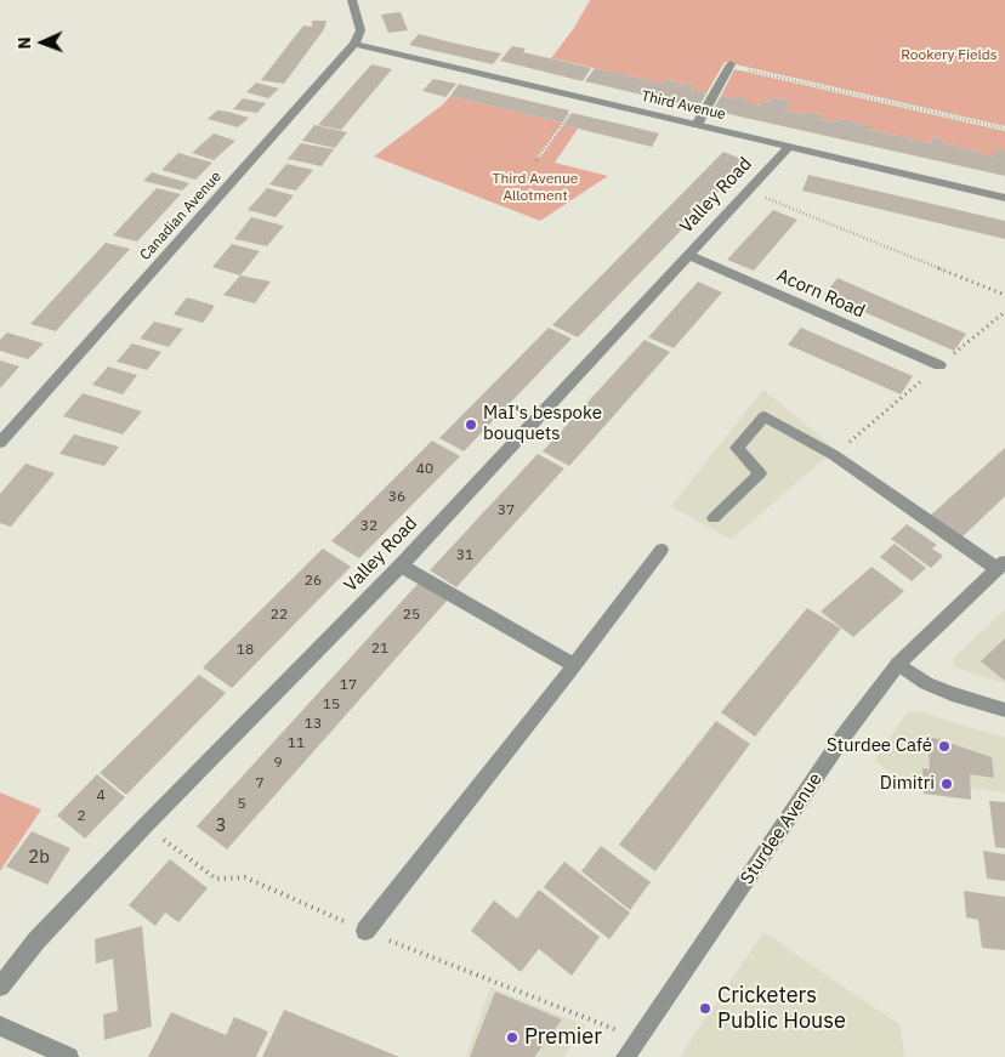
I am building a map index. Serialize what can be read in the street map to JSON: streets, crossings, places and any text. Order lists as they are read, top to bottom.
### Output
{
  "streets": {
    "street": [
      "Third Avenue",
      "Valley Road",
      "Canadian Avenue",
      "Acorn Road",
      "Sturdee Avenue"
    ]
  },
  "crossings": [
    ["Third Avenue", "Valley Road"],
    ["Third Avenue", "Canadian Avenue"],
    ["Valley Road", "Acorn Road"]
  ],
  "parks": ["Rookery Fields", "Third Avenue Allotment"],
  "places": [
    "MaI's bespoke bouquets",
    "Sturdee Café",
    "Dimitri",
    "Cricketers Public House",
    "Premier"
  ],
  "house_numbers": [
    "40",
    "36",
    "37",
    "32",
    "31",
    "26",
    "22",
    "25",
    "21",
    "18",
    "17",
    "15",
    "13",
    "11",
    "9",
    "7",
    "4",
    "5",
    "2",
    "3",
    "2b"
  ],
  "north": "left"
}
